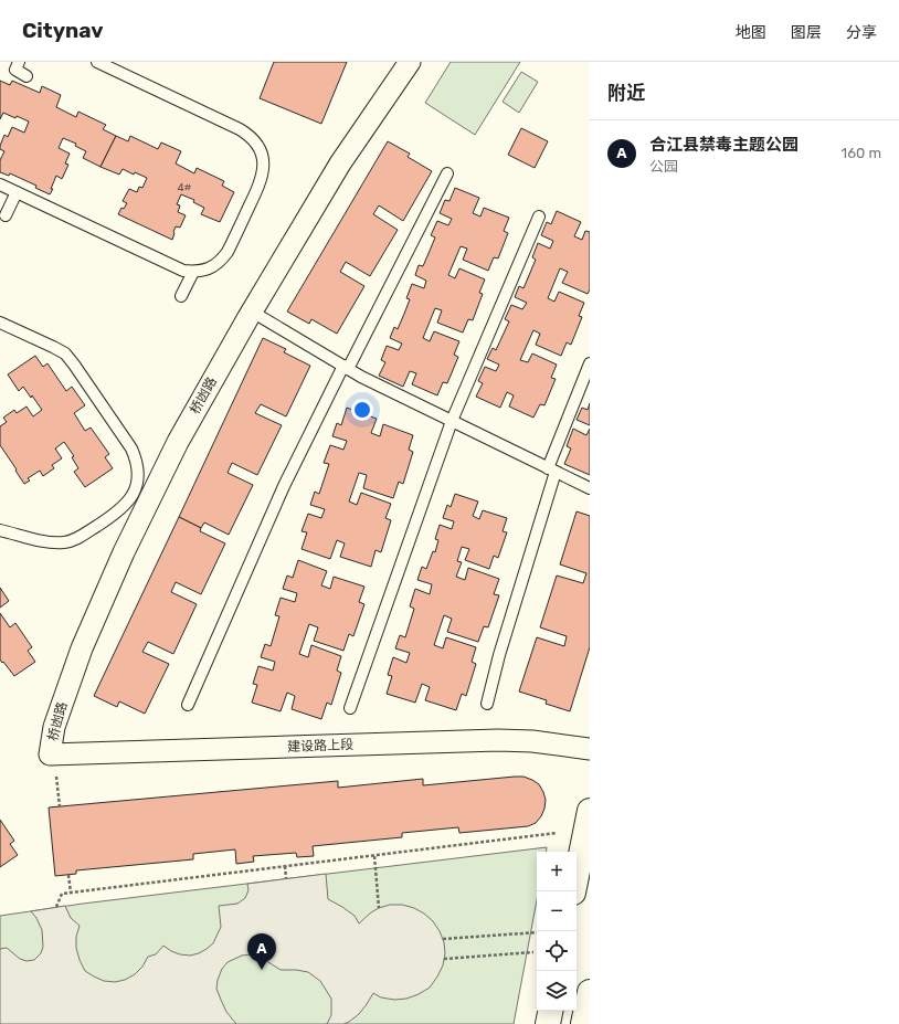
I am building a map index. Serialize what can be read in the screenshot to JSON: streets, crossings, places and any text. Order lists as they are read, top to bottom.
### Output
{
  "streets": {
    "street": ["桥凼路", "建设路上段"]
  },
  "crossings": [
    ["桥凼路", "建设路上段"]
  ],
  "house_numbers": ["4#"],
  "page": {
    "header": "Citynav",
    "nav": ["地图", "图层", "分享"],
    "heading": "附近",
    "list": [
      {
        "mark": "A",
        "name": "合江县禁毒主题公园",
        "note": "公园",
        "value": "160 m"
      }
    ],
    "map_buttons": ["+", "−"],
    "pins": "A"
  }
}
